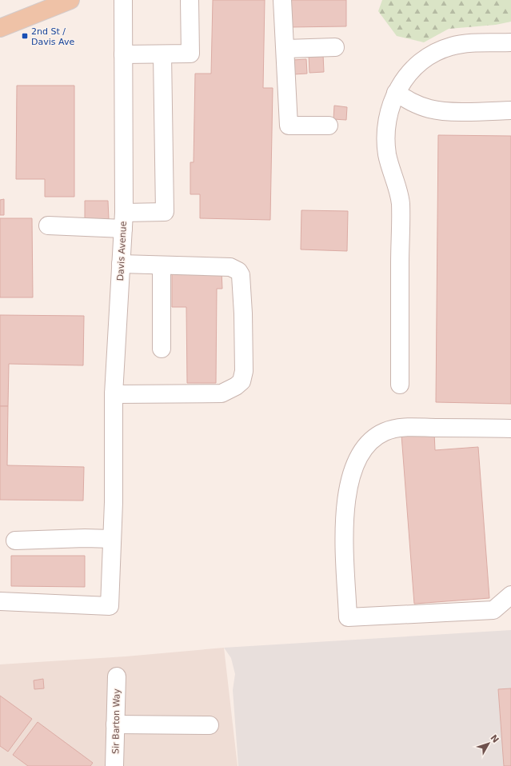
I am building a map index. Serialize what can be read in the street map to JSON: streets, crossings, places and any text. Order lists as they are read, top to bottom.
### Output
{
  "streets": {
    "street": ["Davis Avenue", "Sir Barton Way"]
  },
  "places": {
    "transit": ["2nd St / Davis Ave"]
  },
  "north": "top right"
}
